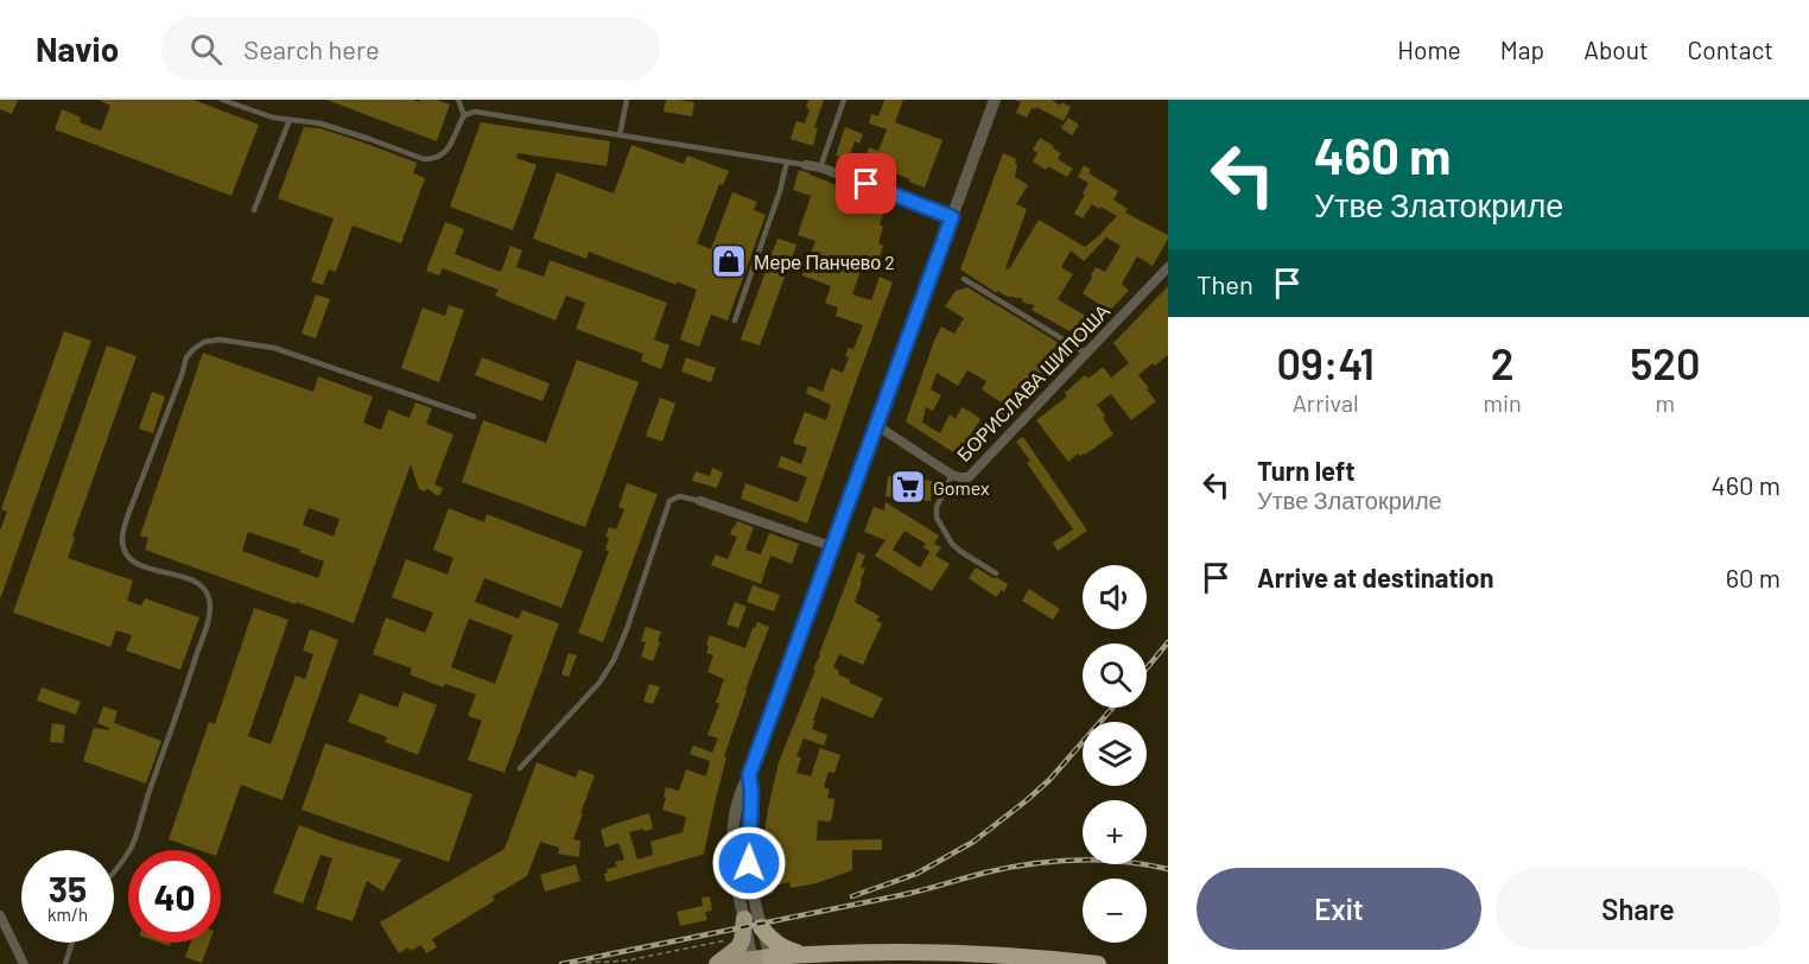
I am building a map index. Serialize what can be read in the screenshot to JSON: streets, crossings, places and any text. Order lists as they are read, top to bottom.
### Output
{
  "streets": {
    "street": ["БОРИСЛАВА ШИПОША"]
  },
  "places": {
    "shop": ["Мере Панчево 2"],
    "supermarket": ["Gomex"]
  },
  "page": {
    "header": "Navio",
    "search": "Search here",
    "nav": [
      "Home",
      "Map",
      "About",
      "Contact"
    ],
    "turn": ["460 m", "Утве Златокриле"],
    "then": "Then",
    "eta": [
      "09:41",
      "Arrival",
      "2",
      "min",
      "520",
      "m"
    ],
    "list": [
      {
        "name": "Turn left",
        "note": "Утве Златокриле",
        "value": "460 m"
      },
      {
        "name": "Arrive at destination",
        "value": "60 m"
      }
    ],
    "map_buttons": ["+", "−"],
    "speed": "35 km/h",
    "limit": "40",
    "buttons": ["Exit", "Share"]
  }
}
